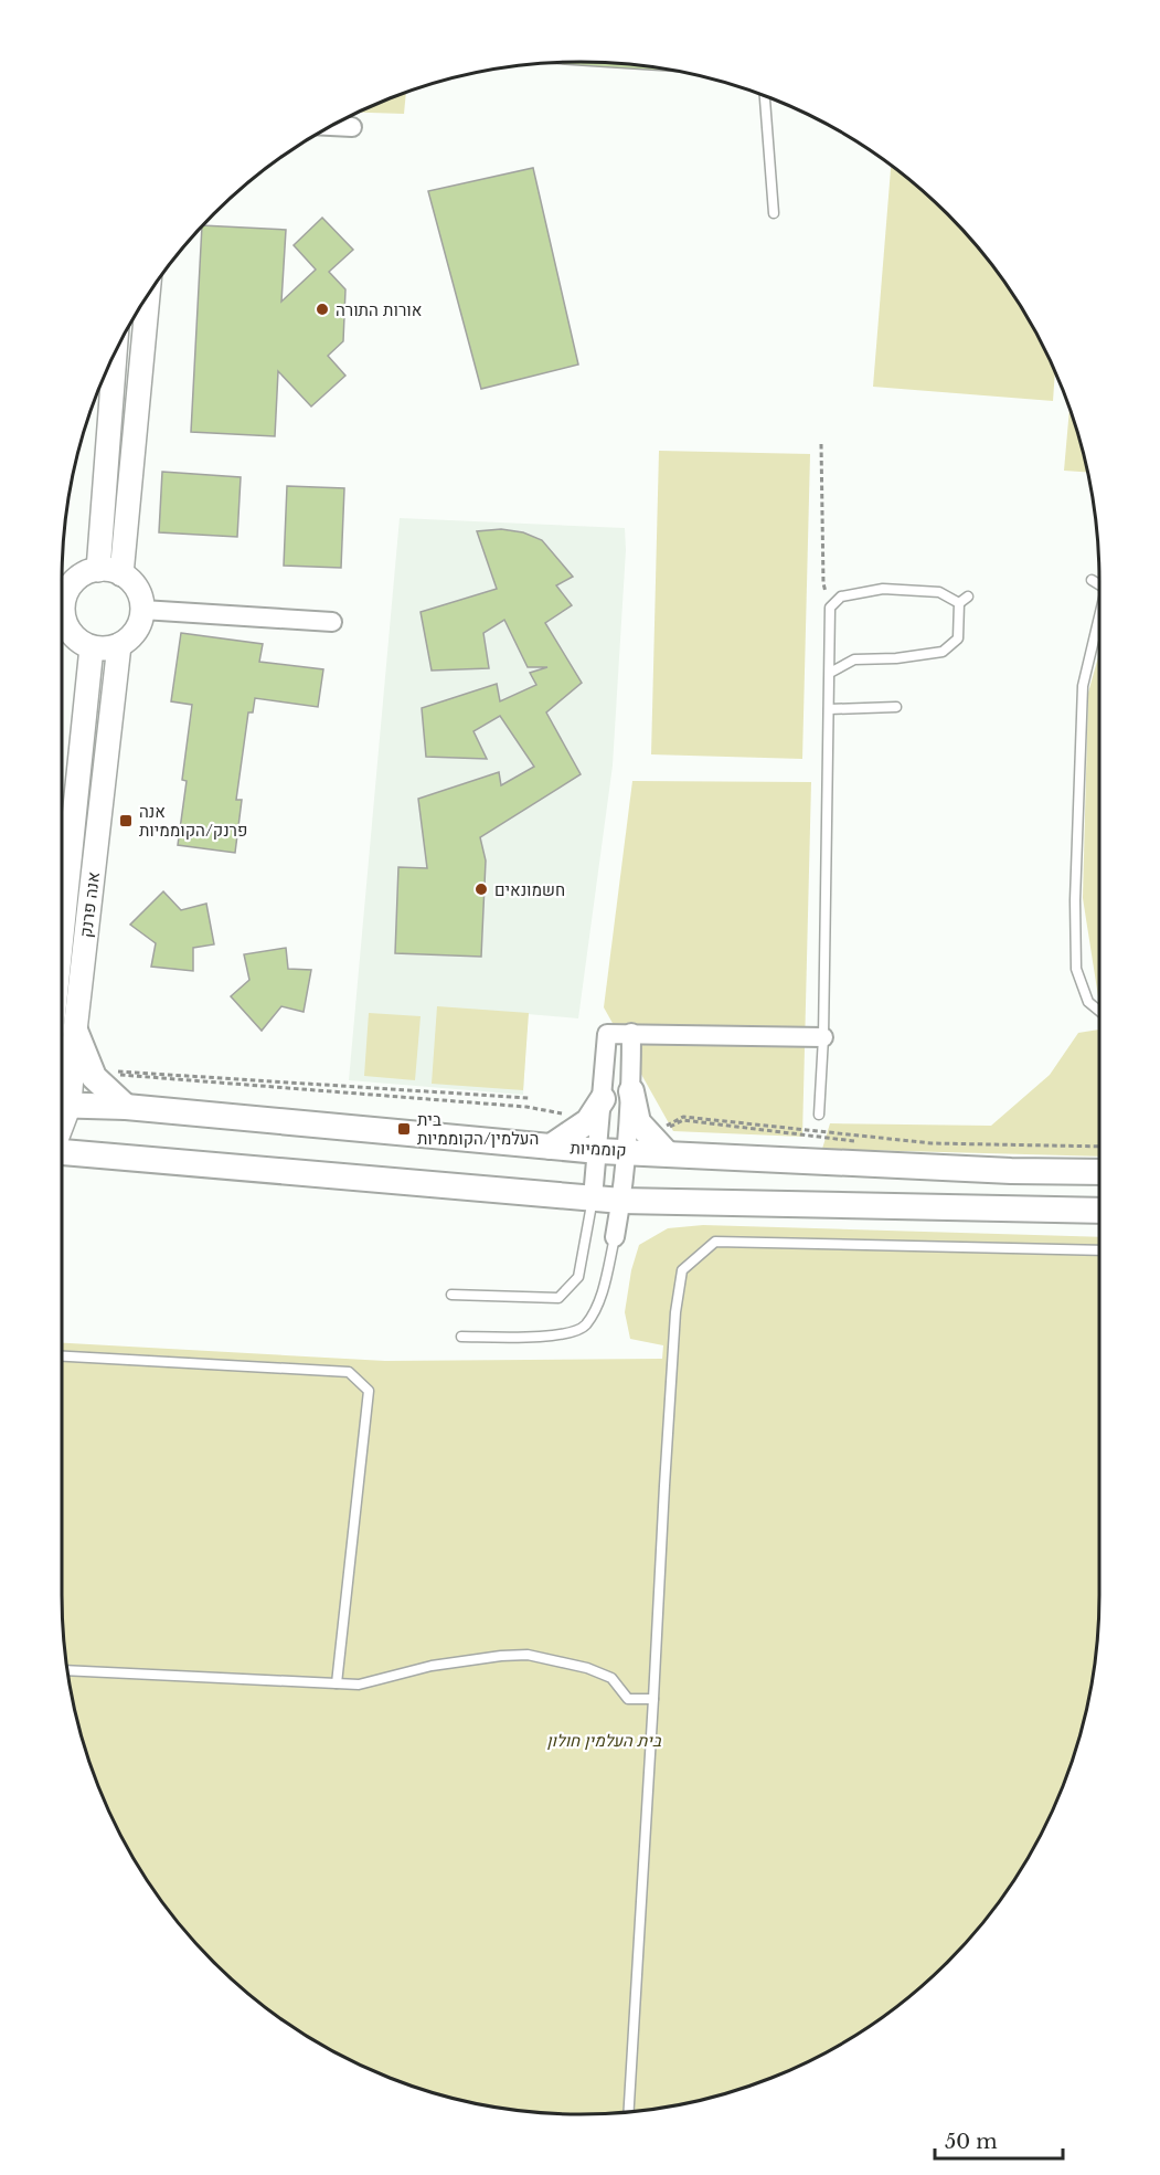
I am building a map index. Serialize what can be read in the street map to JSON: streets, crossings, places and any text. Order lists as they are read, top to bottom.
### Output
{
  "streets": {
    "main road": ["קוממיות"],
    "street": ["אנה פרנק"]
  },
  "parks": ["בית העלמין חולון"],
  "places": {
    "other": ["אורות התורה", "חשמונאים"],
    "transit": ["אנה פרנק/הקוממיות", "בית העלמין/הקוממיות"]
  },
  "scale_bar": "50 m"
}
